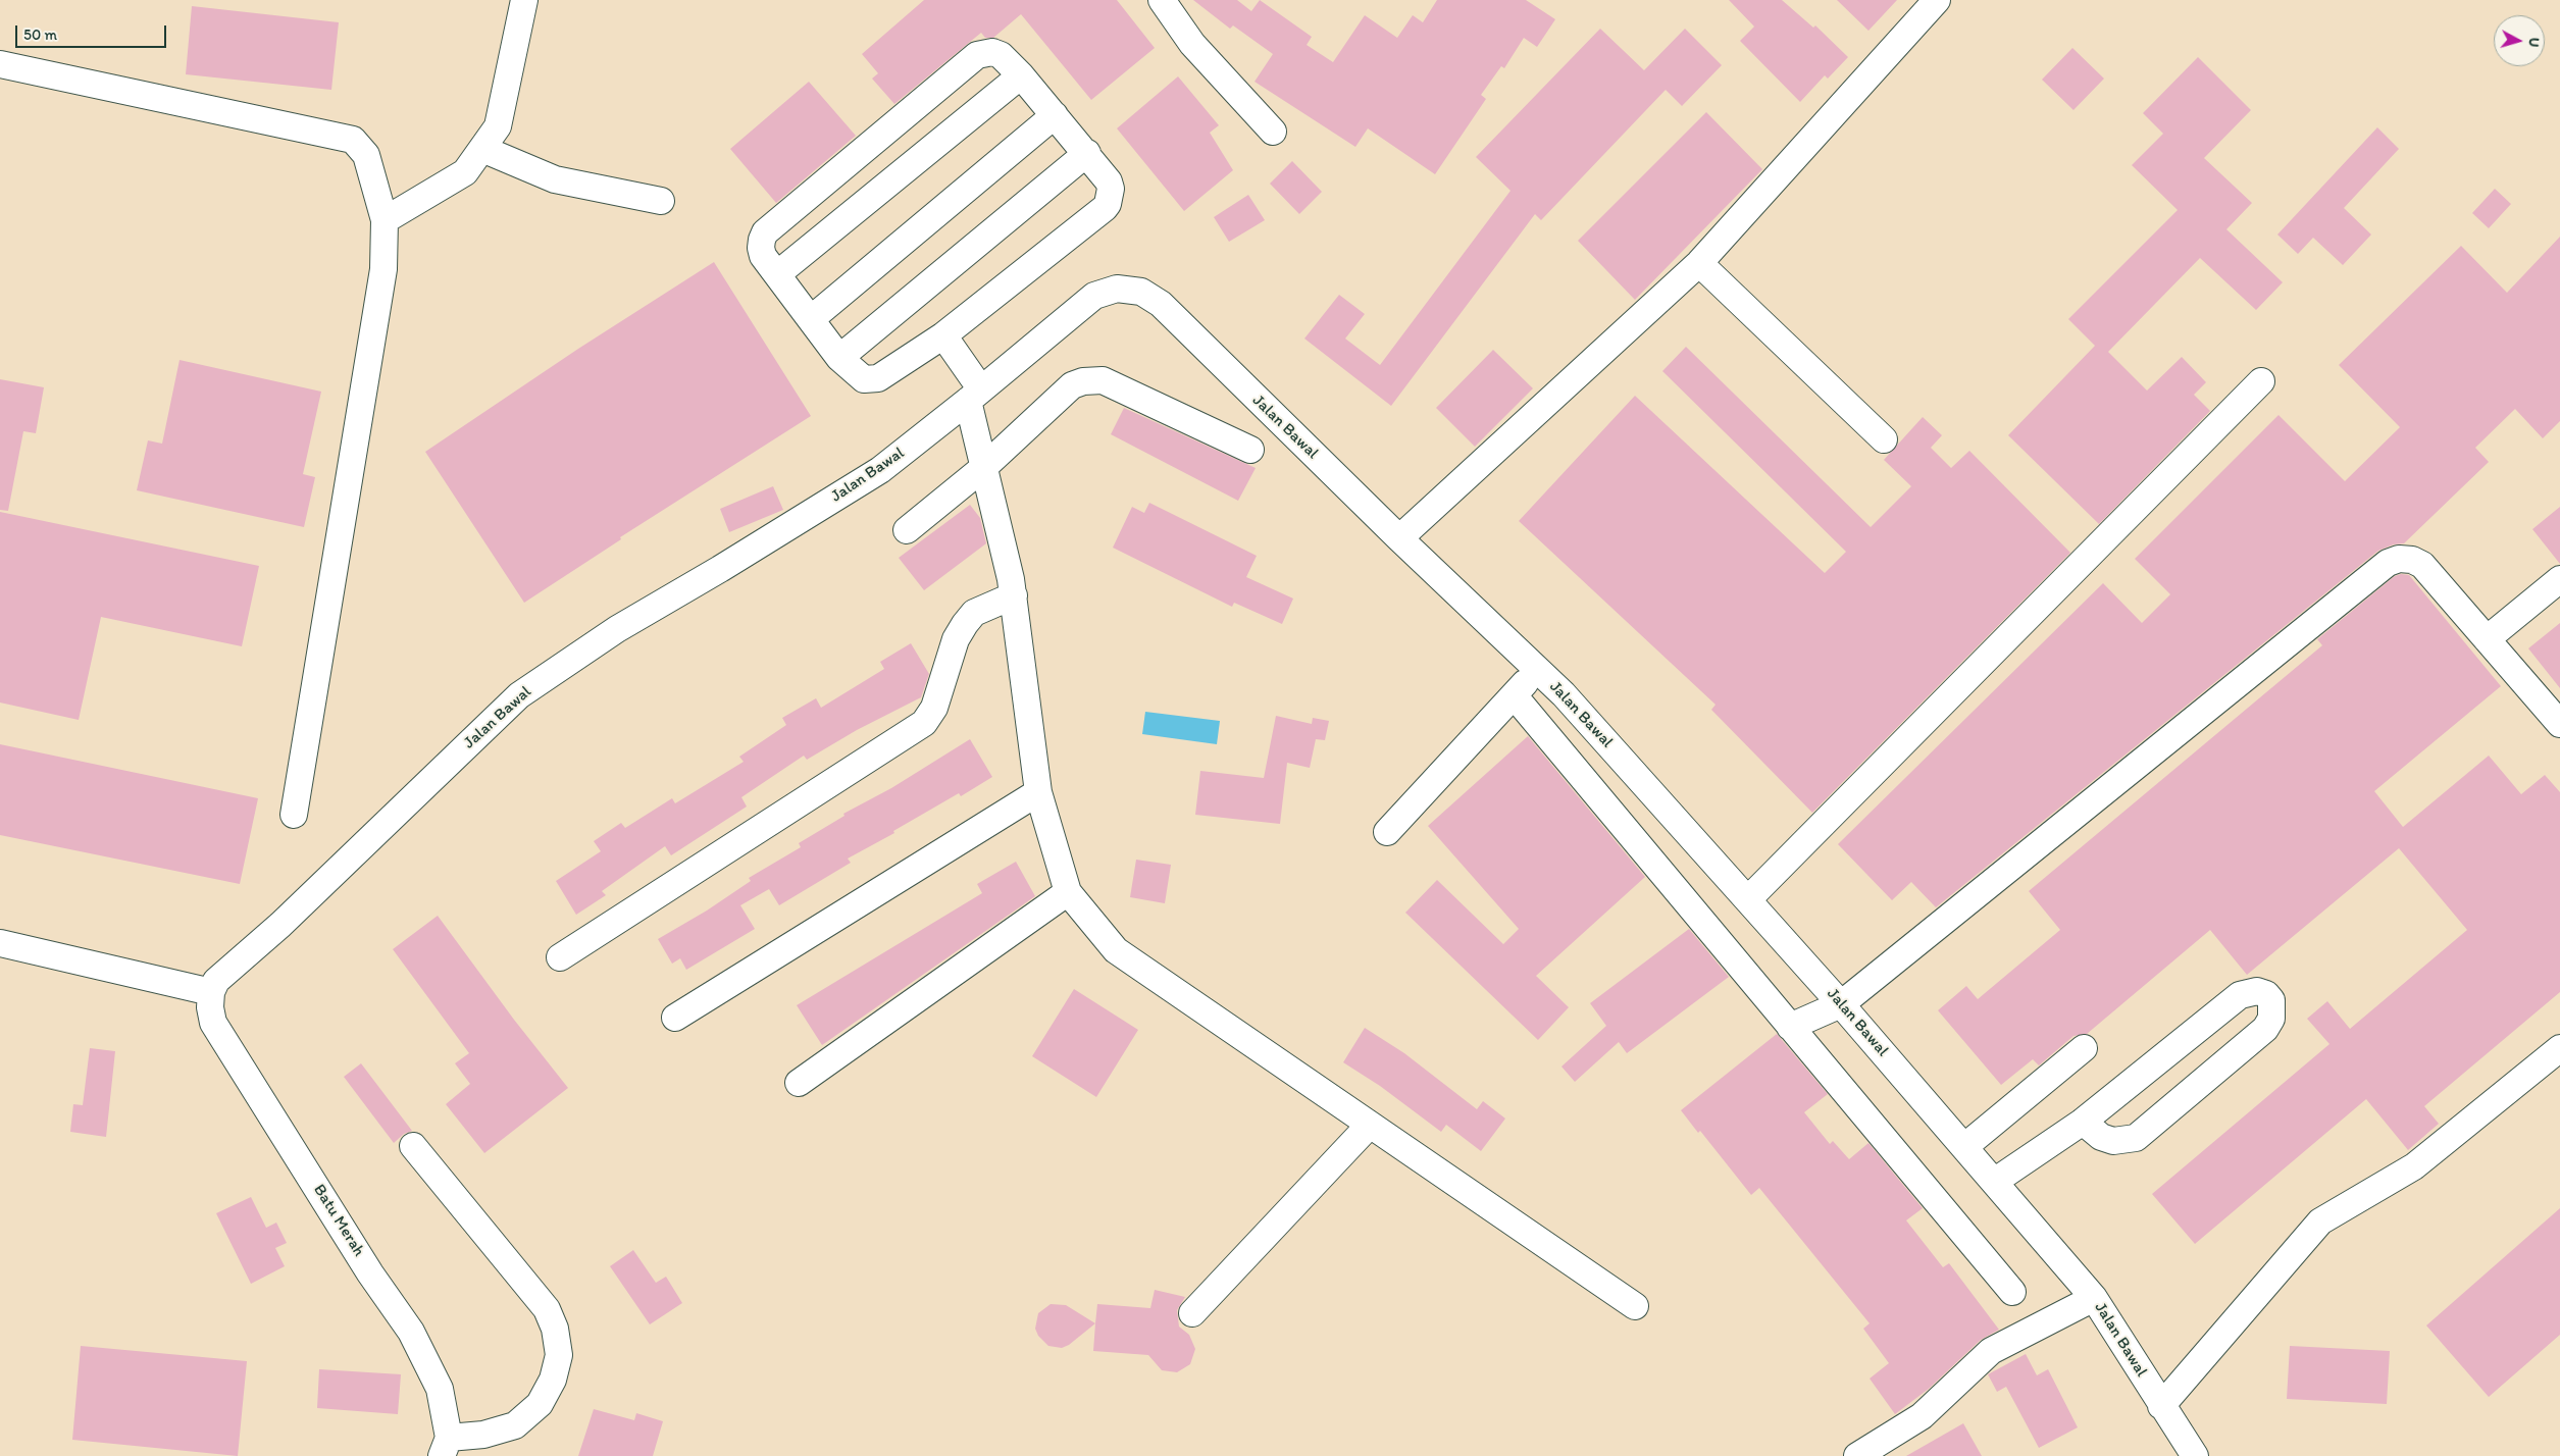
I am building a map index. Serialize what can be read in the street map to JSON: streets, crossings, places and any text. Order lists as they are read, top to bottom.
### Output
{
  "streets": {
    "street": ["Jalan Bawal", "Batu Merah"]
  },
  "crossings": [
    ["Jalan Bawal", "Batu Merah"]
  ],
  "scale_bar": "50 m",
  "north": "right"
}
